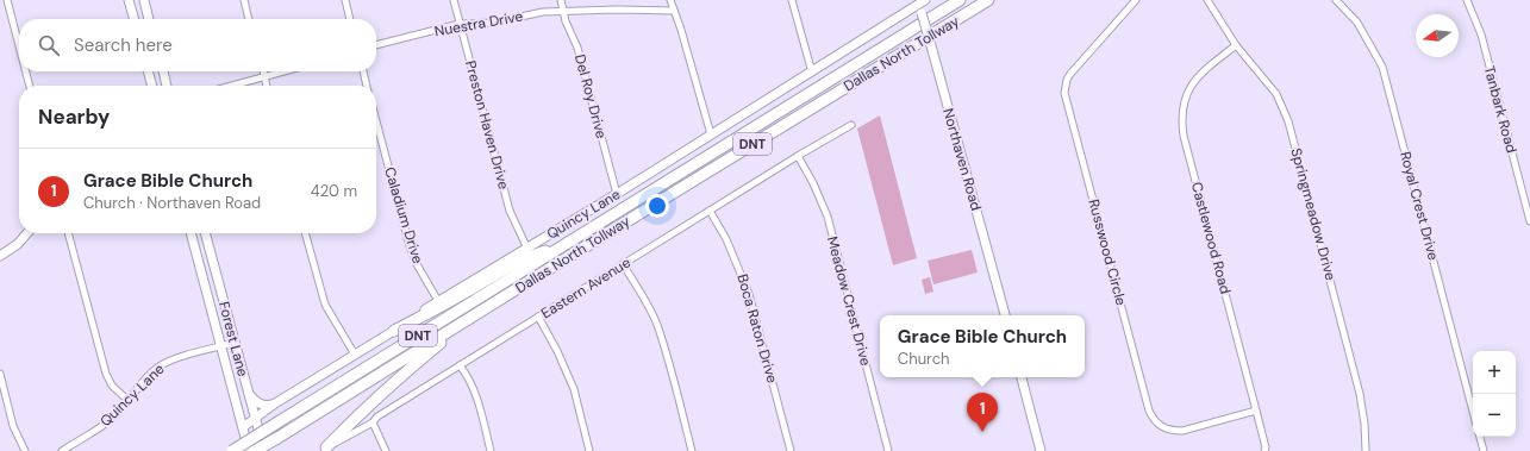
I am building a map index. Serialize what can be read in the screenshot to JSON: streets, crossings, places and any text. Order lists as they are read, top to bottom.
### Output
{
  "streets": {
    "highway": ["Dallas North Tollway", "DNT"],
    "street": [
      "Nuestra Drive",
      "Del Roy Drive",
      "Tanbark Road",
      "Preston Haven Drive",
      "Northaven Road",
      "Royal Crest Drive",
      "Quincy Lane",
      "Springmeadow Drive",
      "Caladium Drive",
      "Castlewood Road",
      "Russwood Circle",
      "Eastern Avenue",
      "Meadow Crest Drive",
      "Boca Raton Drive",
      "Forest Lane"
    ]
  },
  "crossings": [
    ["Nuestra Drive", "Del Roy Drive"],
    ["Nuestra Drive", "Preston Haven Drive"],
    ["Del Roy Drive", "Quincy Lane"],
    ["Preston Haven Drive", "Quincy Lane"],
    ["Northaven Road", "Quincy Lane"],
    ["Quincy Lane", "Caladium Drive"],
    ["Quincy Lane", "Forest Lane"],
    ["Springmeadow Drive", "Castlewood Road"],
    ["Castlewood Road", "Russwood Circle"],
    ["Eastern Avenue", "Meadow Crest Drive"],
    ["Eastern Avenue", "Boca Raton Drive"]
  ],
  "north": "left",
  "page": {
    "search": "Search here",
    "heading": "Nearby",
    "list": [
      {
        "mark": "1",
        "name": "Grace Bible Church",
        "note": "Church · Northaven Road",
        "value": "420 m"
      }
    ],
    "popup": ["Grace Bible Church", "Church"],
    "map_buttons": ["+", "−"],
    "pins": "1"
  }
}
